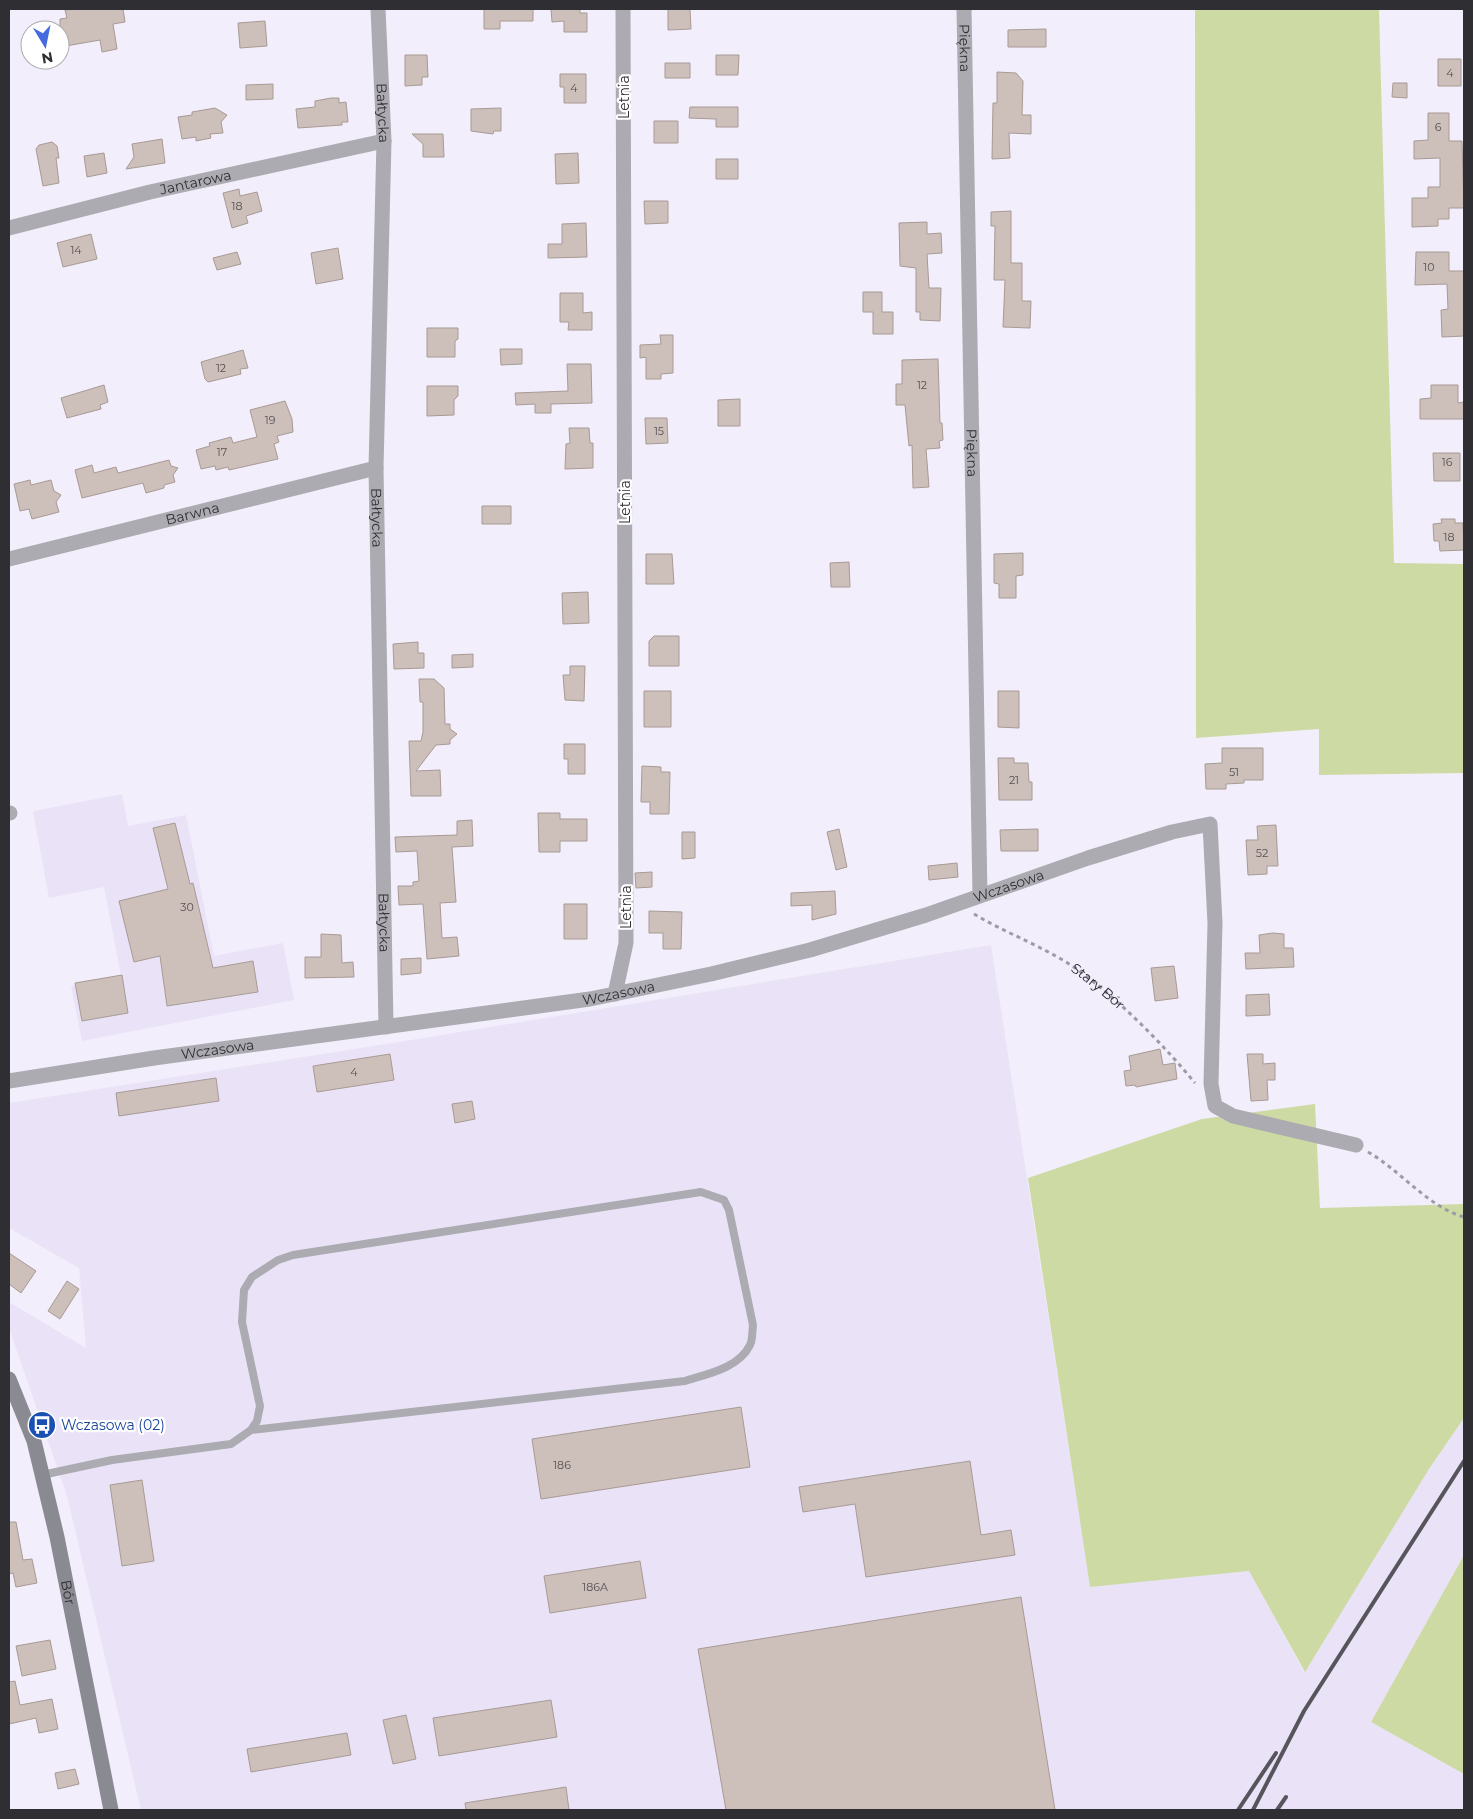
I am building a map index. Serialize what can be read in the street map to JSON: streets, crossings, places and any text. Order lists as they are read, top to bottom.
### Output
{
  "streets": {
    "street": [
      "Piękna",
      "Letnia",
      "Bałtycka",
      "Jantarowa",
      "Barwna",
      "Wczasowa",
      "Bór"
    ],
    "path": ["Stary Bór"]
  },
  "crossings": [
    ["Piękna", "Wczasowa"],
    ["Letnia", "Wczasowa"],
    ["Bałtycka", "Jantarowa"],
    ["Bałtycka", "Barwna"],
    ["Bałtycka", "Wczasowa"],
    ["Wczasowa", "Stary Bór"]
  ],
  "places": {
    "bus stop": ["Wczasowa (02)"]
  },
  "house_numbers": [
    "4",
    "4",
    "6",
    "18",
    "14",
    "10",
    "12",
    "12",
    "19",
    "15",
    "17",
    "16",
    "18",
    "51",
    "21",
    "52",
    "30",
    "4",
    "186",
    "186A"
  ],
  "north": "bottom"
}
